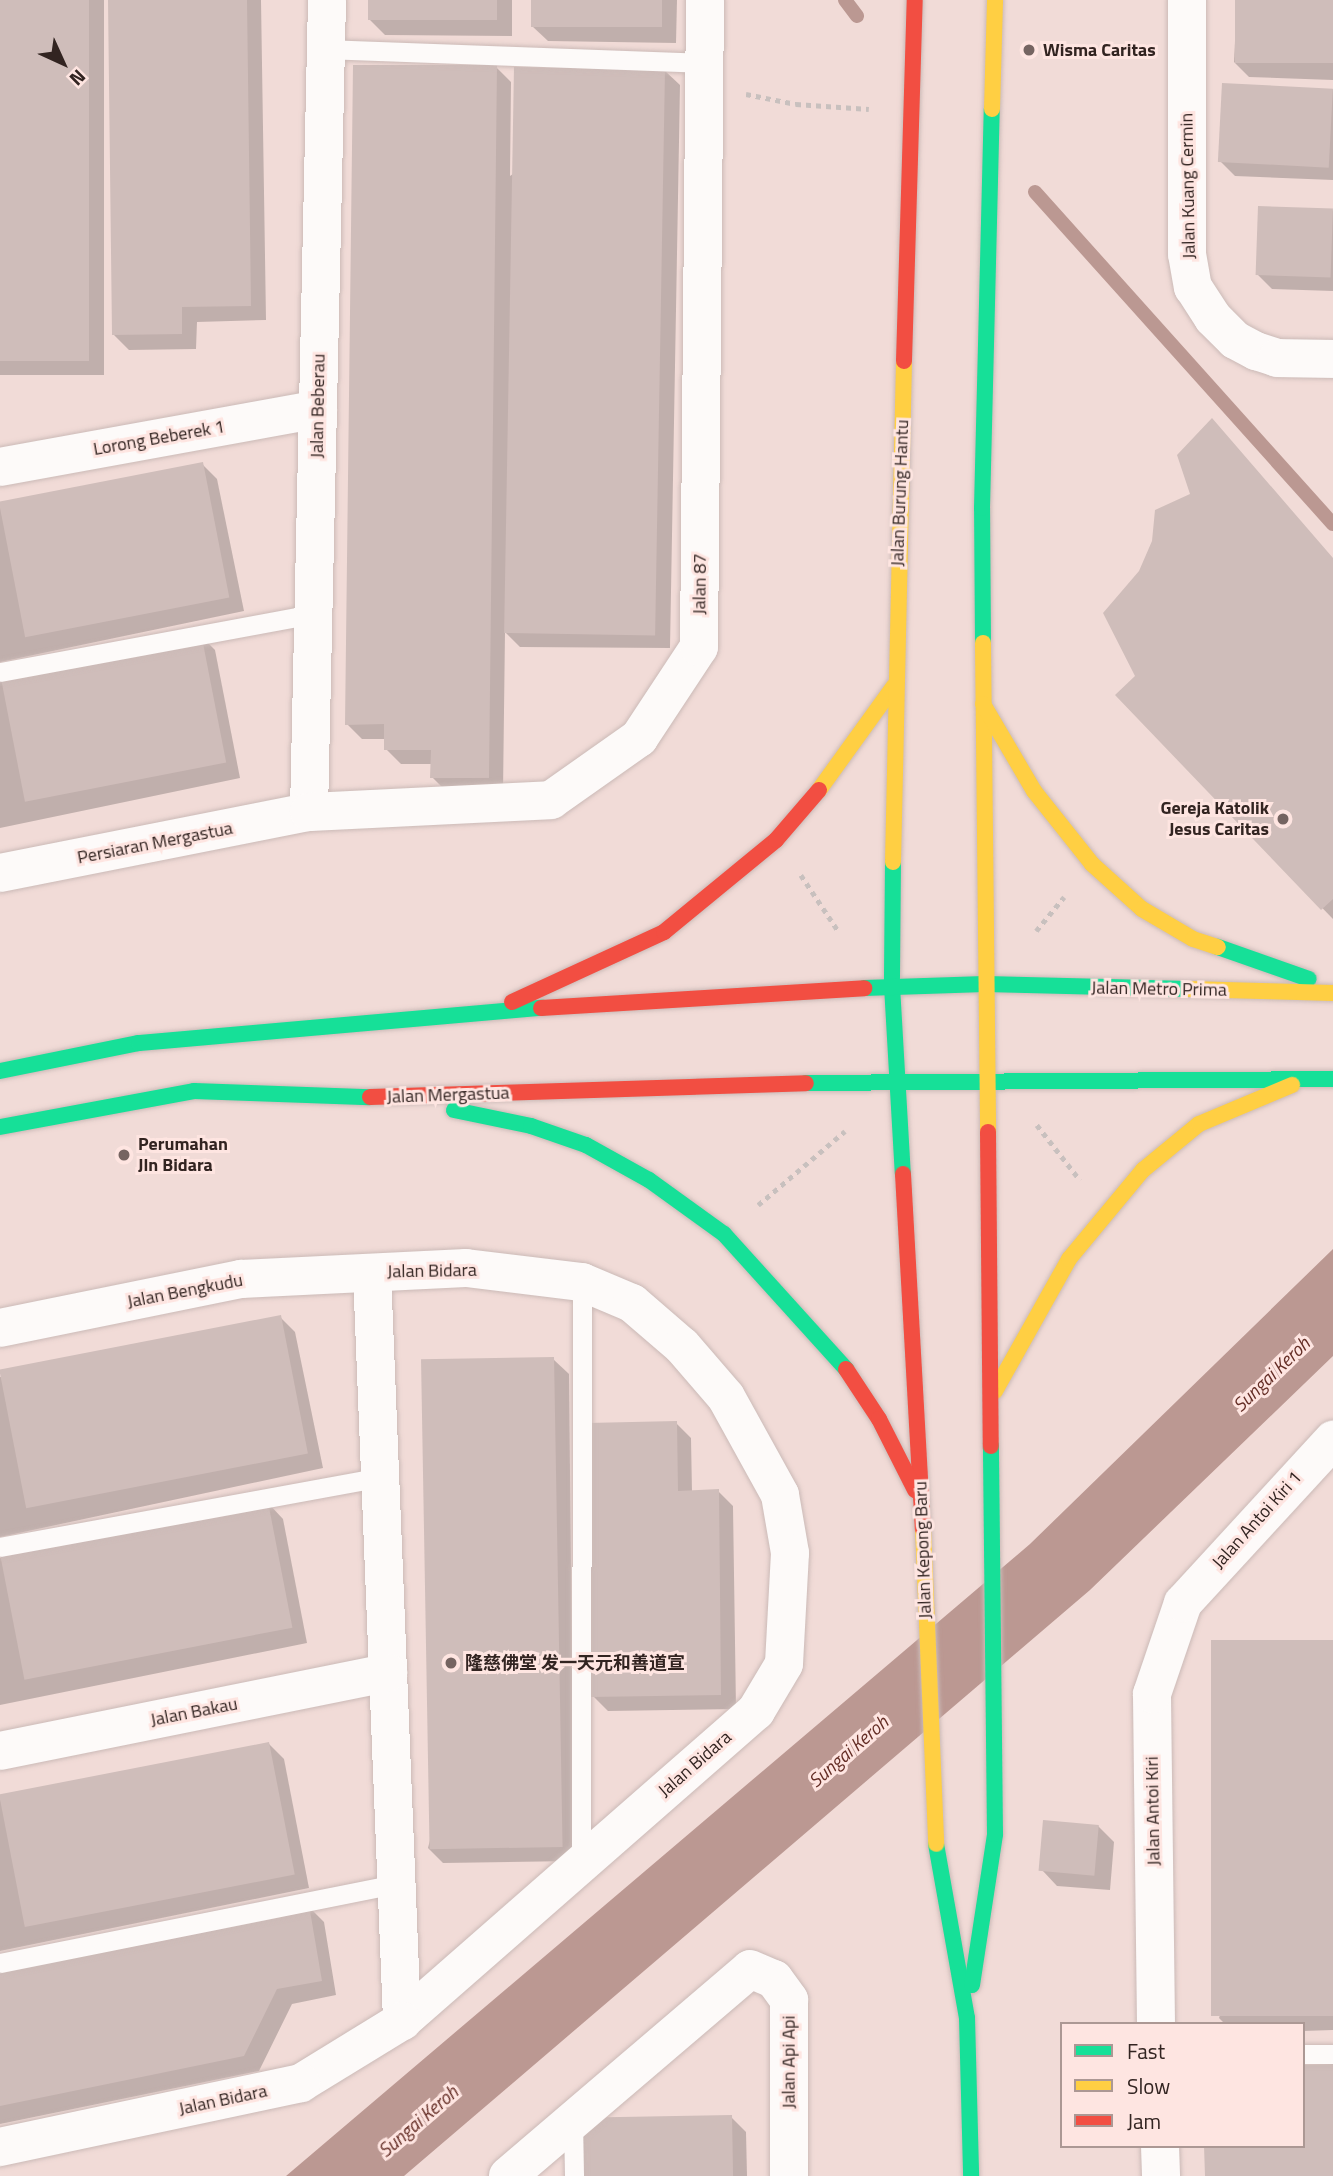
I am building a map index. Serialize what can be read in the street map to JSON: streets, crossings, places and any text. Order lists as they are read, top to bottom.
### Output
{
  "streets": {
    "main road": [
      "Jalan Burung Hantu",
      "Jalan Metro Prima",
      "Jalan Mergastua",
      "Jalan Kepong Baru"
    ],
    "street": [
      "Jalan Kuang Cermin",
      "Jalan Beberau",
      "Lorong Beberek 1",
      "Jalan 87",
      "Persiaran Mergastua",
      "Jalan Bidara",
      "Jalan Bengkudu",
      "Jalan Antoi Kiri 1",
      "Jalan Bakau",
      "Jalan Antoi Kiri",
      "Jalan Api Api"
    ]
  },
  "crossings": [
    ["Jalan Beberau", "Lorong Beberek 1"],
    ["Jalan Beberau", "Jalan 87"],
    ["Jalan Beberau", "Persiaran Mergastua"],
    ["Jalan Burung Hantu", "Jalan Metro Prima"],
    ["Jalan Burung Hantu", "Jalan Kepong Baru"],
    ["Jalan 87", "Persiaran Mergastua"],
    ["Jalan Metro Prima", "Jalan Kepong Baru"],
    ["Jalan Mergastua", "Jalan Kepong Baru"],
    ["Jalan Bidara", "Jalan Bengkudu"],
    ["Jalan Antoi Kiri 1", "Jalan Antoi Kiri"]
  ],
  "water": ["Sungai Keroh"],
  "places": [
    "Wisma Caritas",
    "Gereja Katolik Jesus Caritas",
    "Perumahan Jln Bidara",
    "隆慈佛堂 发一天元和善道宣"
  ],
  "legend": ["Fast", "Slow", "Jam"],
  "north": "bottom right"
}
